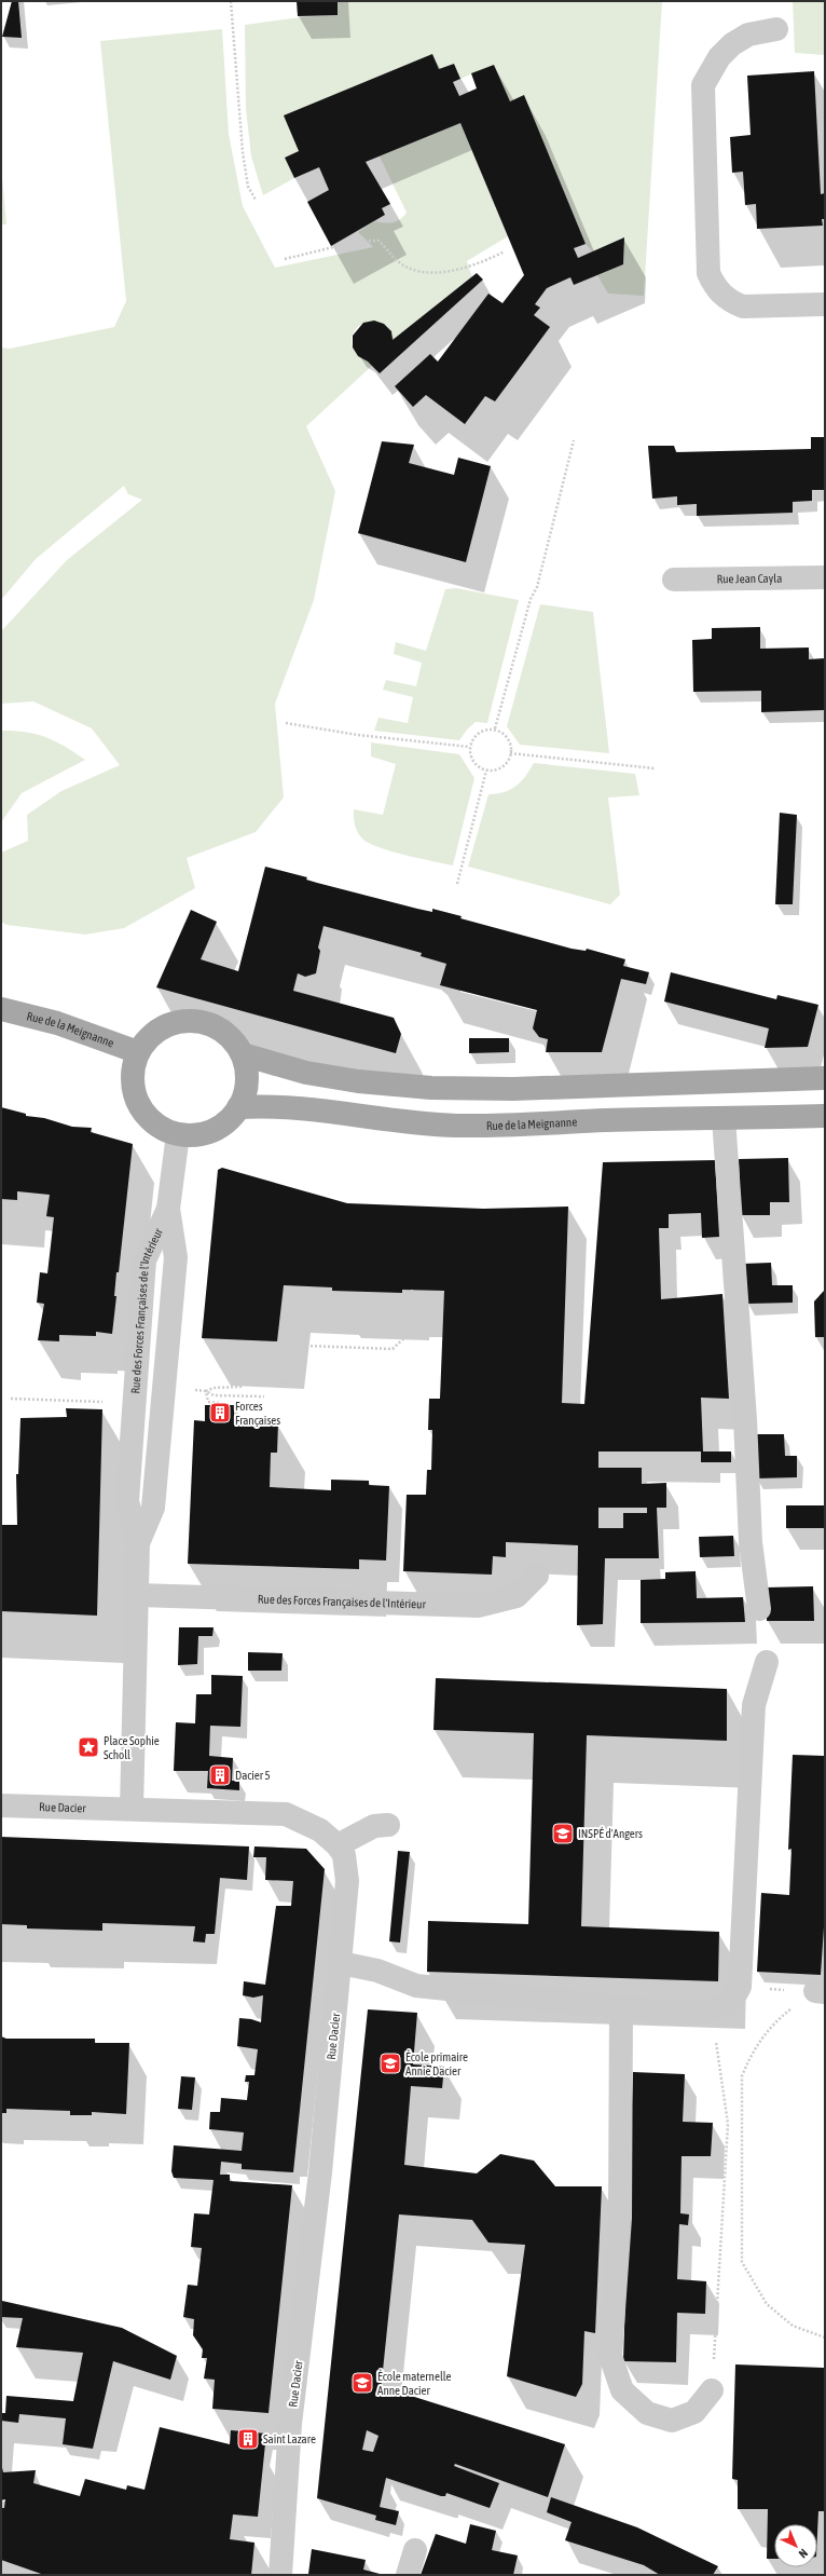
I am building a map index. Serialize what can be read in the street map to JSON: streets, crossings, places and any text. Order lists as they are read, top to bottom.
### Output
{
  "streets": {
    "main road": ["Rue de la Meignanne"],
    "street": ["Rue Jean Cayla", "Rue des Forces Françaises de l'Intérieur", "Rue Dacier"]
  },
  "crossings": [
    ["Rue de la Meignanne", "Rue des Forces Françaises de l'Intérieur"],
    ["Rue des Forces Françaises de l'Intérieur", "Rue Dacier"]
  ],
  "places": {
    "building": ["Forces Françaises", "Dacier 5", "Saint Lazare"],
    "place": ["Place Sophie Scholl"],
    "school or university": ["INSPÉ d'Angers", "École primaire Annie Dacier", "École maternelle Anne Dacier"]
  },
  "north": "bottom right"
}
